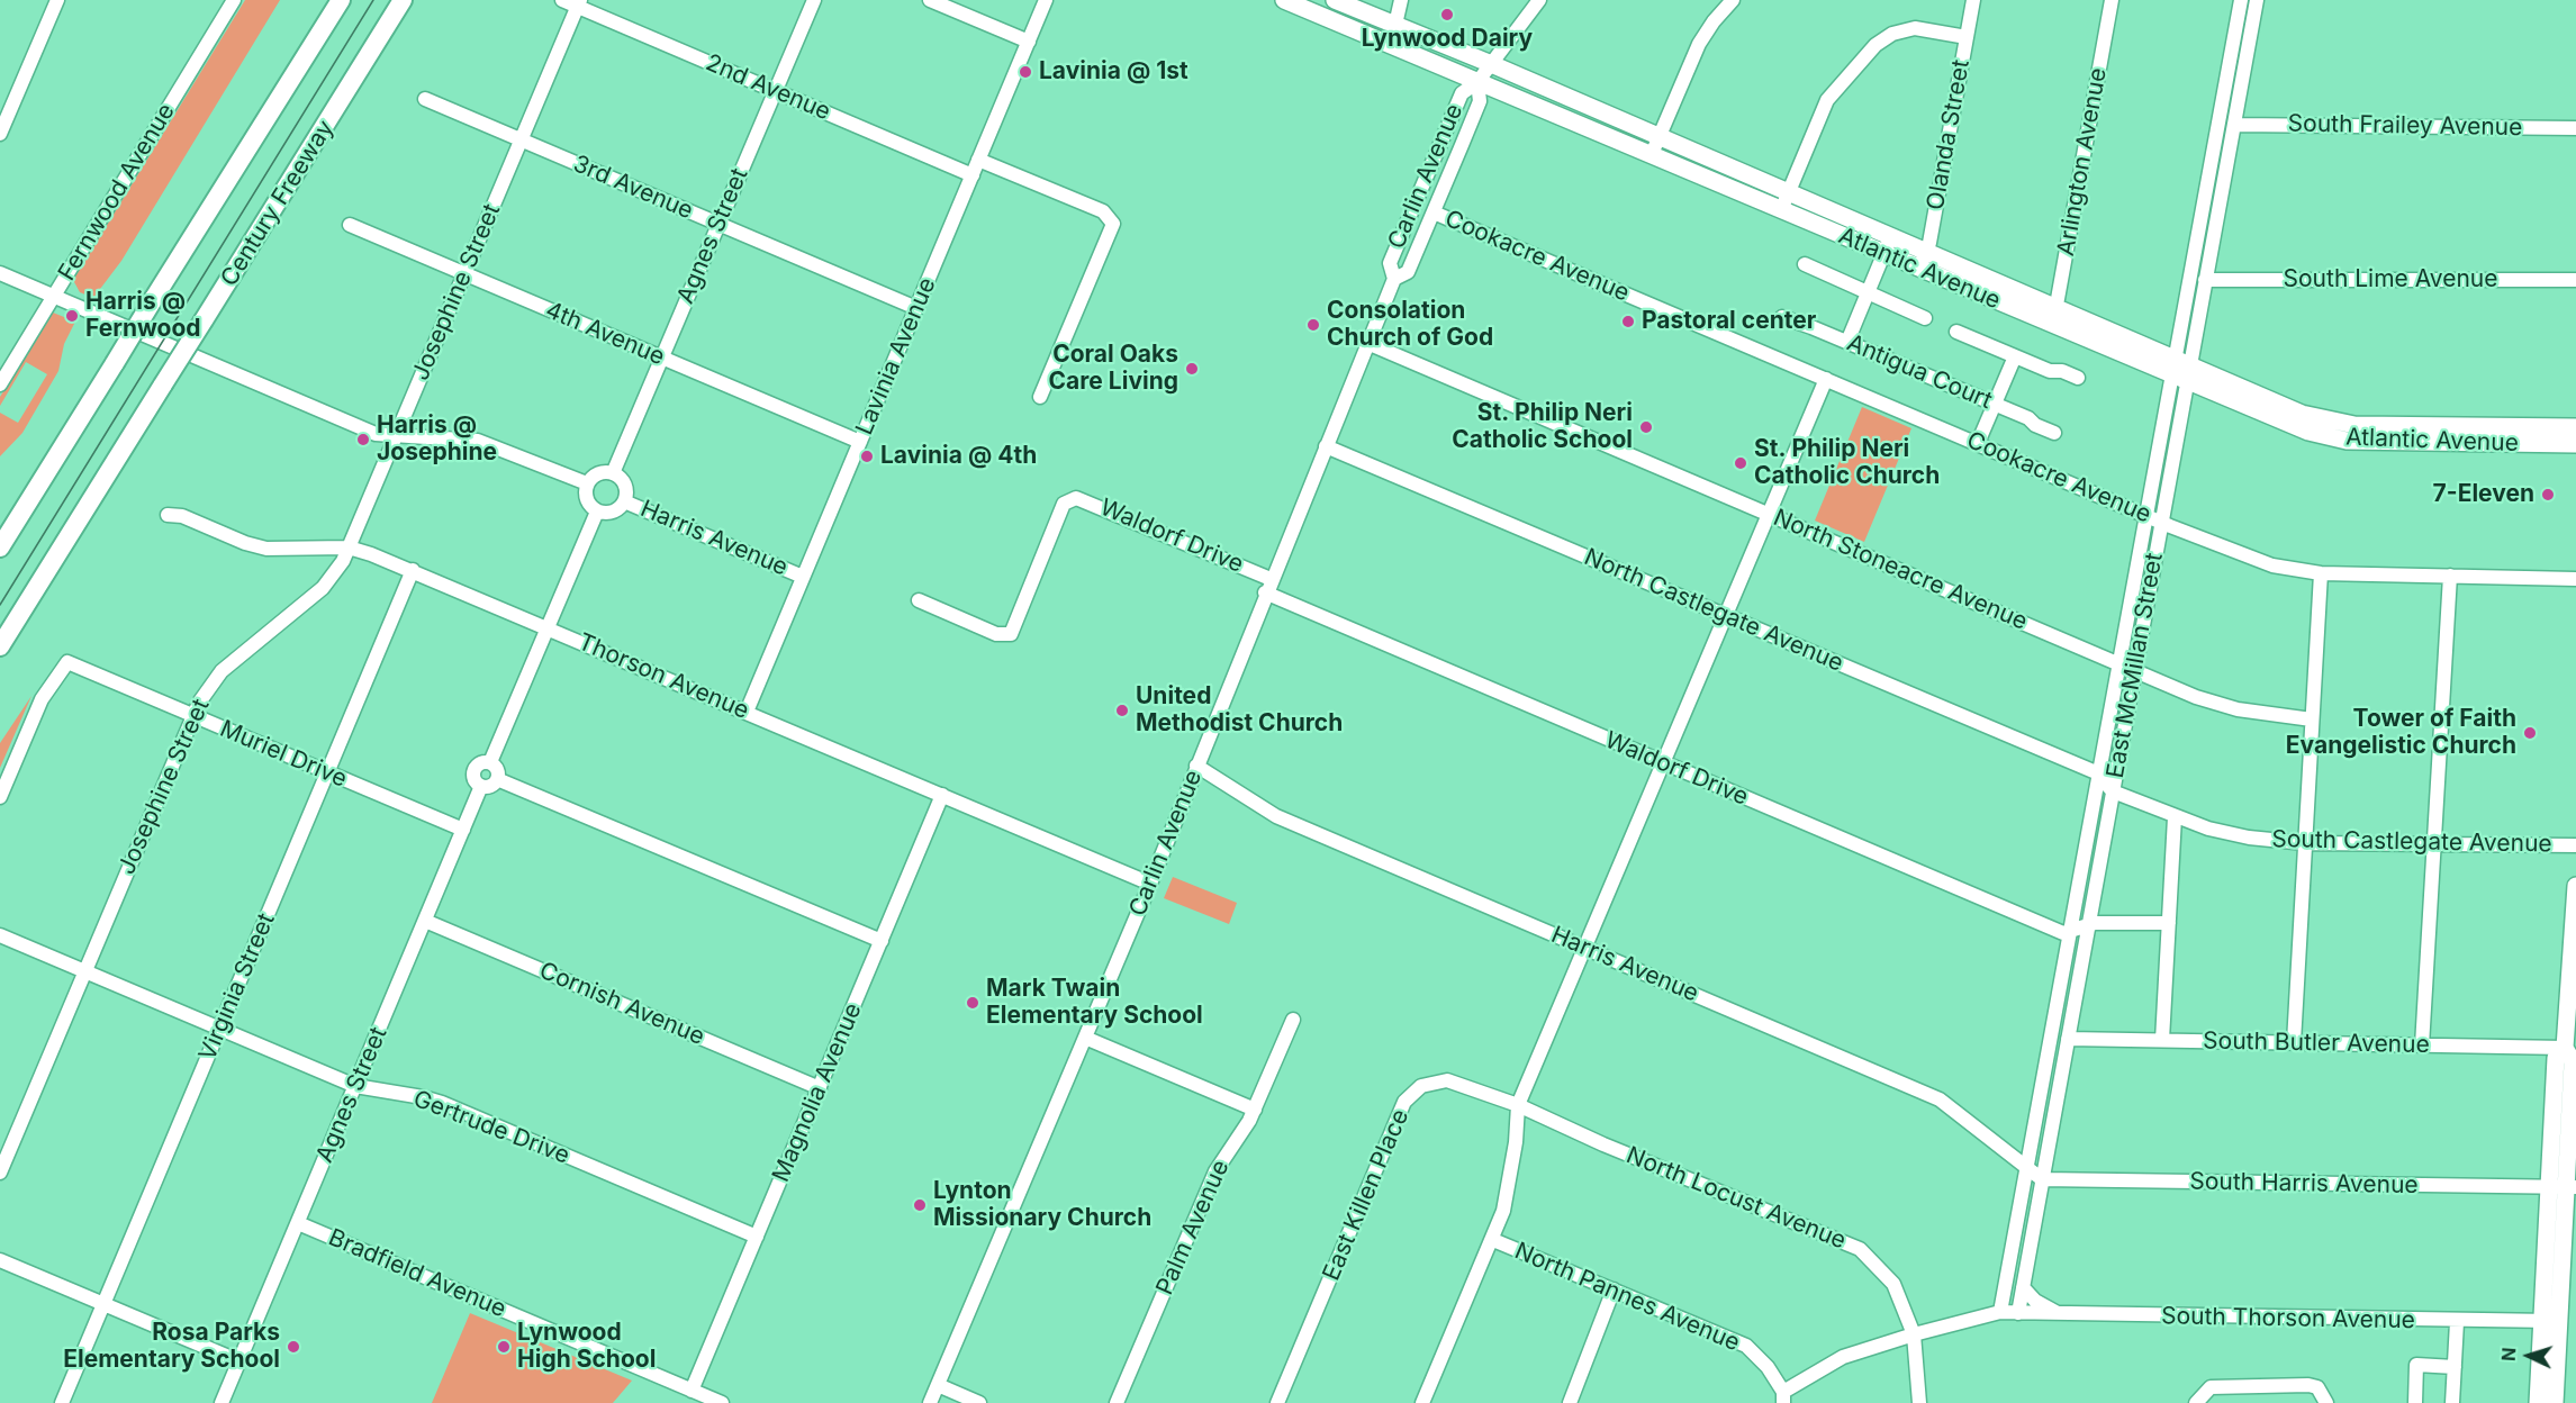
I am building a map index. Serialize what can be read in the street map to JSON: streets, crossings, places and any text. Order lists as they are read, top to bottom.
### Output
{
  "streets": {
    "highway": ["Century Freeway"],
    "main road": ["Atlantic Avenue"],
    "street": [
      "2nd Avenue",
      "South Frailey Avenue",
      "Olanda Street",
      "Arlington Avenue",
      "Carlin Avenue",
      "3rd Avenue",
      "Fernwood Avenue",
      "Agnes Street",
      "Cookacre Avenue",
      "South Lime Avenue",
      "Josephine Street",
      "4th Avenue",
      "Lavinia Avenue",
      "Antigua Court",
      "Waldorf Drive",
      "Harris Avenue",
      "North Stoneacre Avenue",
      "North Castlegate Avenue",
      "East McMillan Street",
      "Thorson Avenue",
      "Muriel Drive",
      "South Castlegate Avenue",
      "Virginia Street",
      "Cornish Avenue",
      "South Butler Avenue",
      "Magnolia Avenue",
      "Gertrude Drive",
      "South Harris Avenue",
      "East Killen Place",
      "North Locust Avenue",
      "Palm Avenue",
      "Bradfield Avenue",
      "North Pannes Avenue",
      "South Thorson Avenue"
    ]
  },
  "crossings": [
    ["2nd Avenue", "Agnes Street"],
    ["2nd Avenue", "Josephine Street"],
    ["2nd Avenue", "Lavinia Avenue"],
    ["South Frailey Avenue", "East McMillan Street"],
    ["Olanda Street", "Atlantic Avenue"],
    ["Arlington Avenue", "Atlantic Avenue"],
    ["Carlin Avenue", "Cookacre Avenue"],
    ["Carlin Avenue", "Atlantic Avenue"],
    ["Carlin Avenue", "Waldorf Drive"],
    ["Carlin Avenue", "Harris Avenue"],
    ["Carlin Avenue", "North Stoneacre Avenue"],
    ["Carlin Avenue", "North Castlegate Avenue"],
    ["Carlin Avenue", "Thorson Avenue"],
    ["3rd Avenue", "Agnes Street"],
    ["3rd Avenue", "Josephine Street"],
    ["3rd Avenue", "Lavinia Avenue"],
    ["Agnes Street", "4th Avenue"],
    ["Agnes Street", "Harris Avenue"],
    ["Agnes Street", "Muriel Drive"],
    ["Agnes Street", "Cornish Avenue"],
    ["Agnes Street", "Gertrude Drive"],
    ["Agnes Street", "Bradfield Avenue"],
    ["Cookacre Avenue", "East McMillan Street"],
    ["Atlantic Avenue", "East McMillan Street"],
    ["South Lime Avenue", "East McMillan Street"],
    ["Josephine Street", "4th Avenue"],
    ["Josephine Street", "Thorson Avenue"],
    ["Josephine Street", "Muriel Drive"],
    ["Josephine Street", "Gertrude Drive"],
    ["4th Avenue", "Lavinia Avenue"],
    ["Lavinia Avenue", "Harris Avenue"],
    ["Lavinia Avenue", "Thorson Avenue"],
    ["Waldorf Drive", "East McMillan Street"],
    ["Harris Avenue", "East McMillan Street"],
    ["Harris Avenue", "South Harris Avenue"],
    ["North Stoneacre Avenue", "East McMillan Street"],
    ["North Castlegate Avenue", "East McMillan Street"],
    ["North Castlegate Avenue", "South Castlegate Avenue"],
    ["East McMillan Street", "South Castlegate Avenue"],
    ["East McMillan Street", "South Butler Avenue"],
    ["East McMillan Street", "South Harris Avenue"],
    ["East McMillan Street", "South Thorson Avenue"],
    ["Thorson Avenue", "Virginia Street"],
    ["Thorson Avenue", "Magnolia Avenue"],
    ["Muriel Drive", "Virginia Street"],
    ["Virginia Street", "Gertrude Drive"],
    ["Cornish Avenue", "Magnolia Avenue"],
    ["Magnolia Avenue", "Gertrude Drive"],
    ["Magnolia Avenue", "Bradfield Avenue"],
    ["East Killen Place", "North Locust Avenue"]
  ],
  "places": [
    "Lynwood Dairy",
    "Lavinia @ 1st",
    "Harris @ Fernwood",
    "Pastoral center",
    "Consolation Church of God",
    "Coral Oaks Care Living",
    "St. Philip Neri Catholic School",
    "Harris @ Josephine",
    "Lavinia @ 4th",
    "St. Philip Neri Catholic Church",
    "7-Eleven",
    "United Methodist Church",
    "Tower of Faith Evangelistic Church",
    "Mark Twain Elementary School",
    "Lynton Missionary Church",
    "Rosa Parks Elementary School",
    "Lynwood High School"
  ],
  "north": "left"
}
